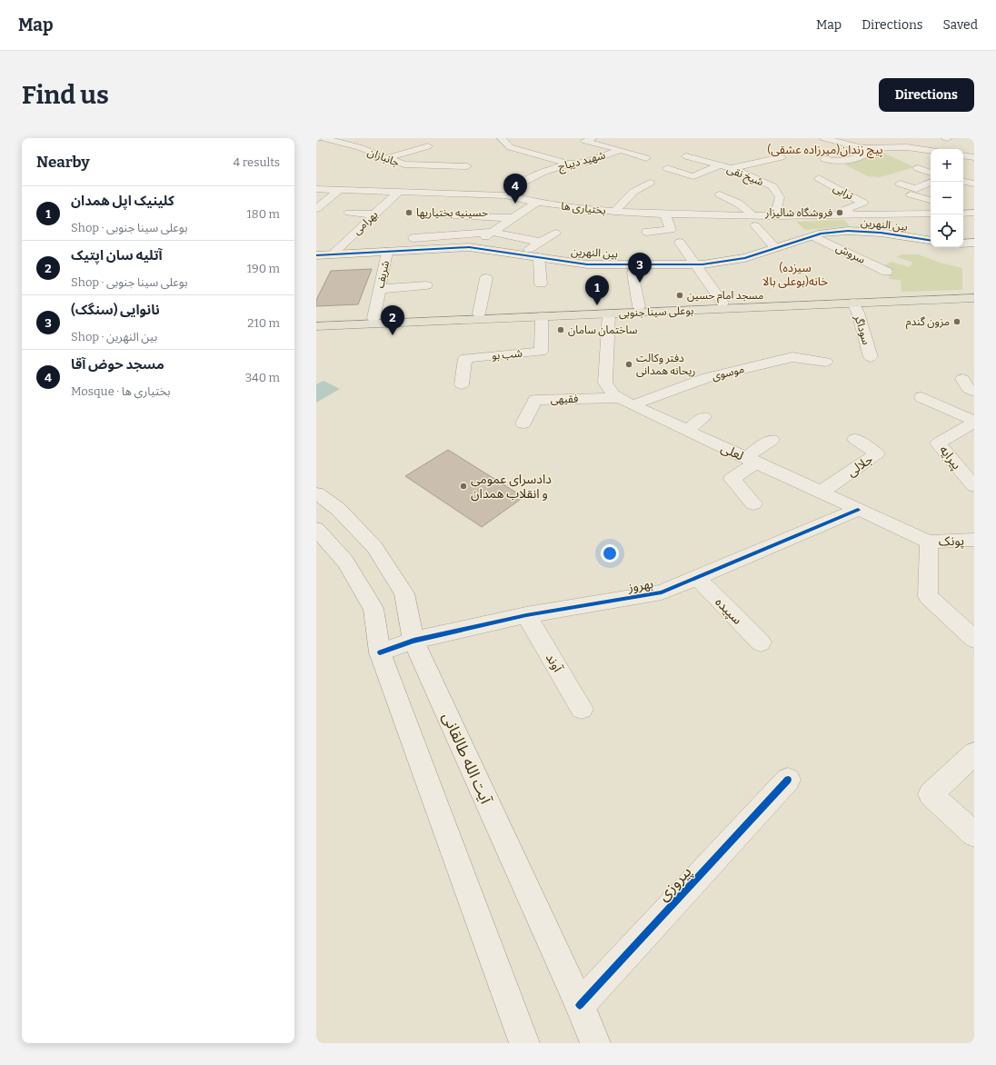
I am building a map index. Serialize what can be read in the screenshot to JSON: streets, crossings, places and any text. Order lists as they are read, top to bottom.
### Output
{
  "streets": {
    "main road": ["بوعلی سینا جنوبی"],
    "street": [
      "جانبازان",
      "شهید دیباج",
      "شیخ نقی",
      "ترابی",
      "بختیاری ها",
      "بهرامی",
      "بین النهرین",
      "سروش",
      "شریف",
      "سوداگر",
      "شب بو",
      "موسوی",
      "فقیهی",
      "لعلی",
      "پیرایه",
      "جلالی",
      "پونک",
      "بهروز",
      "سپیده",
      "آوند",
      "آیت الله طالقانی",
      "پیروزی"
    ]
  },
  "crossings": [
    ["شهید دیباج", "بختیاری ها"],
    ["شیخ نقی", "بختیاری ها"],
    ["ترابی", "بختیاری ها"],
    ["بختیاری ها", "بهرامی"],
    ["بهرامی", "بین النهرین"],
    ["بین النهرین", "سروش"],
    ["بین النهرین", "شریف"],
    ["شریف", "بوعلی سینا جنوبی"],
    ["بوعلی سینا جنوبی", "سوداگر"],
    ["بوعلی سینا جنوبی", "شب بو"],
    ["بوعلی سینا جنوبی", "لعلی"],
    ["موسوی", "فقیهی"],
    ["موسوی", "لعلی"],
    ["فقیهی", "لعلی"],
    ["لعلی", "جلالی"],
    ["لعلی", "پونک"],
    ["لعلی", "بهروز"],
    ["بهروز", "سپیده"],
    ["بهروز", "آوند"],
    ["بهروز", "آیت الله طالقانی"],
    ["آیت الله طالقانی", "پیروزی"]
  ],
  "districts": ["(پیچ زندان(میرزاده عشقی", "(سیزده خانه(بوعلی بالا"],
  "places": [
    "حسینیه بختیاریها",
    "فروشگاه شالیزار",
    "مسجد امام حسین",
    "مزون گندم",
    "ساختمان سامان",
    "دفتر وکالت ریحانه همدانی",
    "دادسرای عمومی و انقلاب همدان"
  ],
  "page": {
    "header": "Map",
    "nav": ["Map", "Directions", "Saved"],
    "buttons": "Directions",
    "title": "Find us",
    "heading": ["Nearby", "4 results"],
    "map_buttons": ["+", "−"],
    "pins": [
      "4",
      "3",
      "1",
      "2"
    ],
    "list": [
      {
        "mark": "1",
        "name": "کلینیک اپل همدان",
        "note": "Shop · بوعلی سینا جنوبی",
        "value": "180 m"
      },
      {
        "mark": "2",
        "name": "آتلیه سان اپتیک",
        "note": "Shop · بوعلی سینا جنوبی",
        "value": "190 m"
      },
      {
        "mark": "3",
        "name": "نانوایی (سنگک)",
        "note": "Shop · بین النهرین",
        "value": "210 m"
      },
      {
        "mark": "4",
        "name": "مسجد حوض آقا",
        "note": "Mosque · بختیاری ها",
        "value": "340 m"
      }
    ]
  }
}
